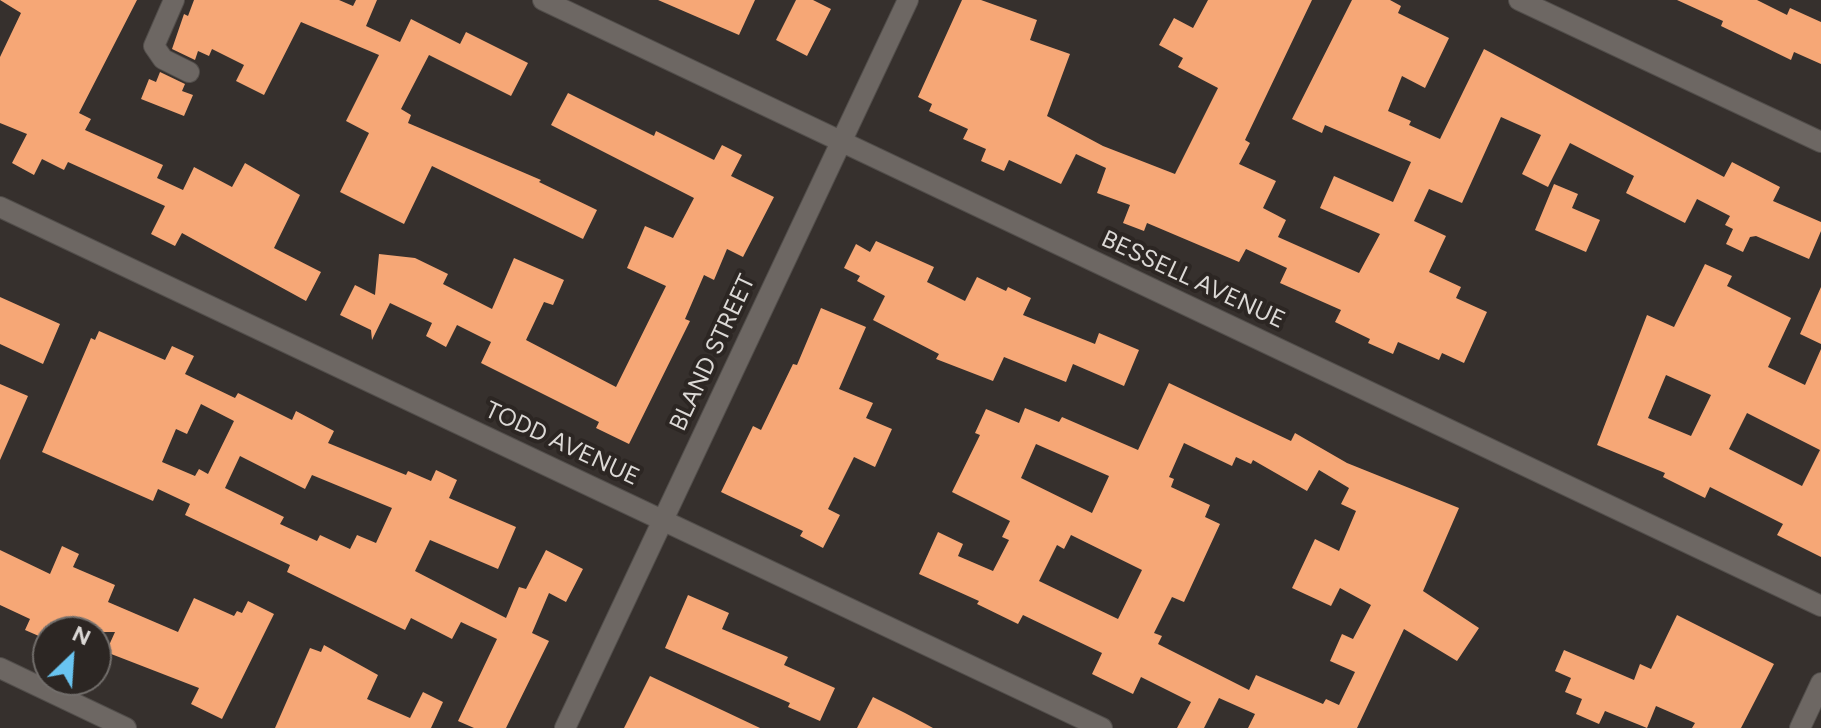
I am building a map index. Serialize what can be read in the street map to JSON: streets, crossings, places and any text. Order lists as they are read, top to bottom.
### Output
{
  "streets": {
    "street": ["BESSELL AVENUE", "BLAND STREET", "TODD AVENUE"]
  },
  "crossings": [
    ["BESSELL AVENUE", "BLAND STREET"],
    ["BLAND STREET", "TODD AVENUE"]
  ],
  "north": "top right"
}
